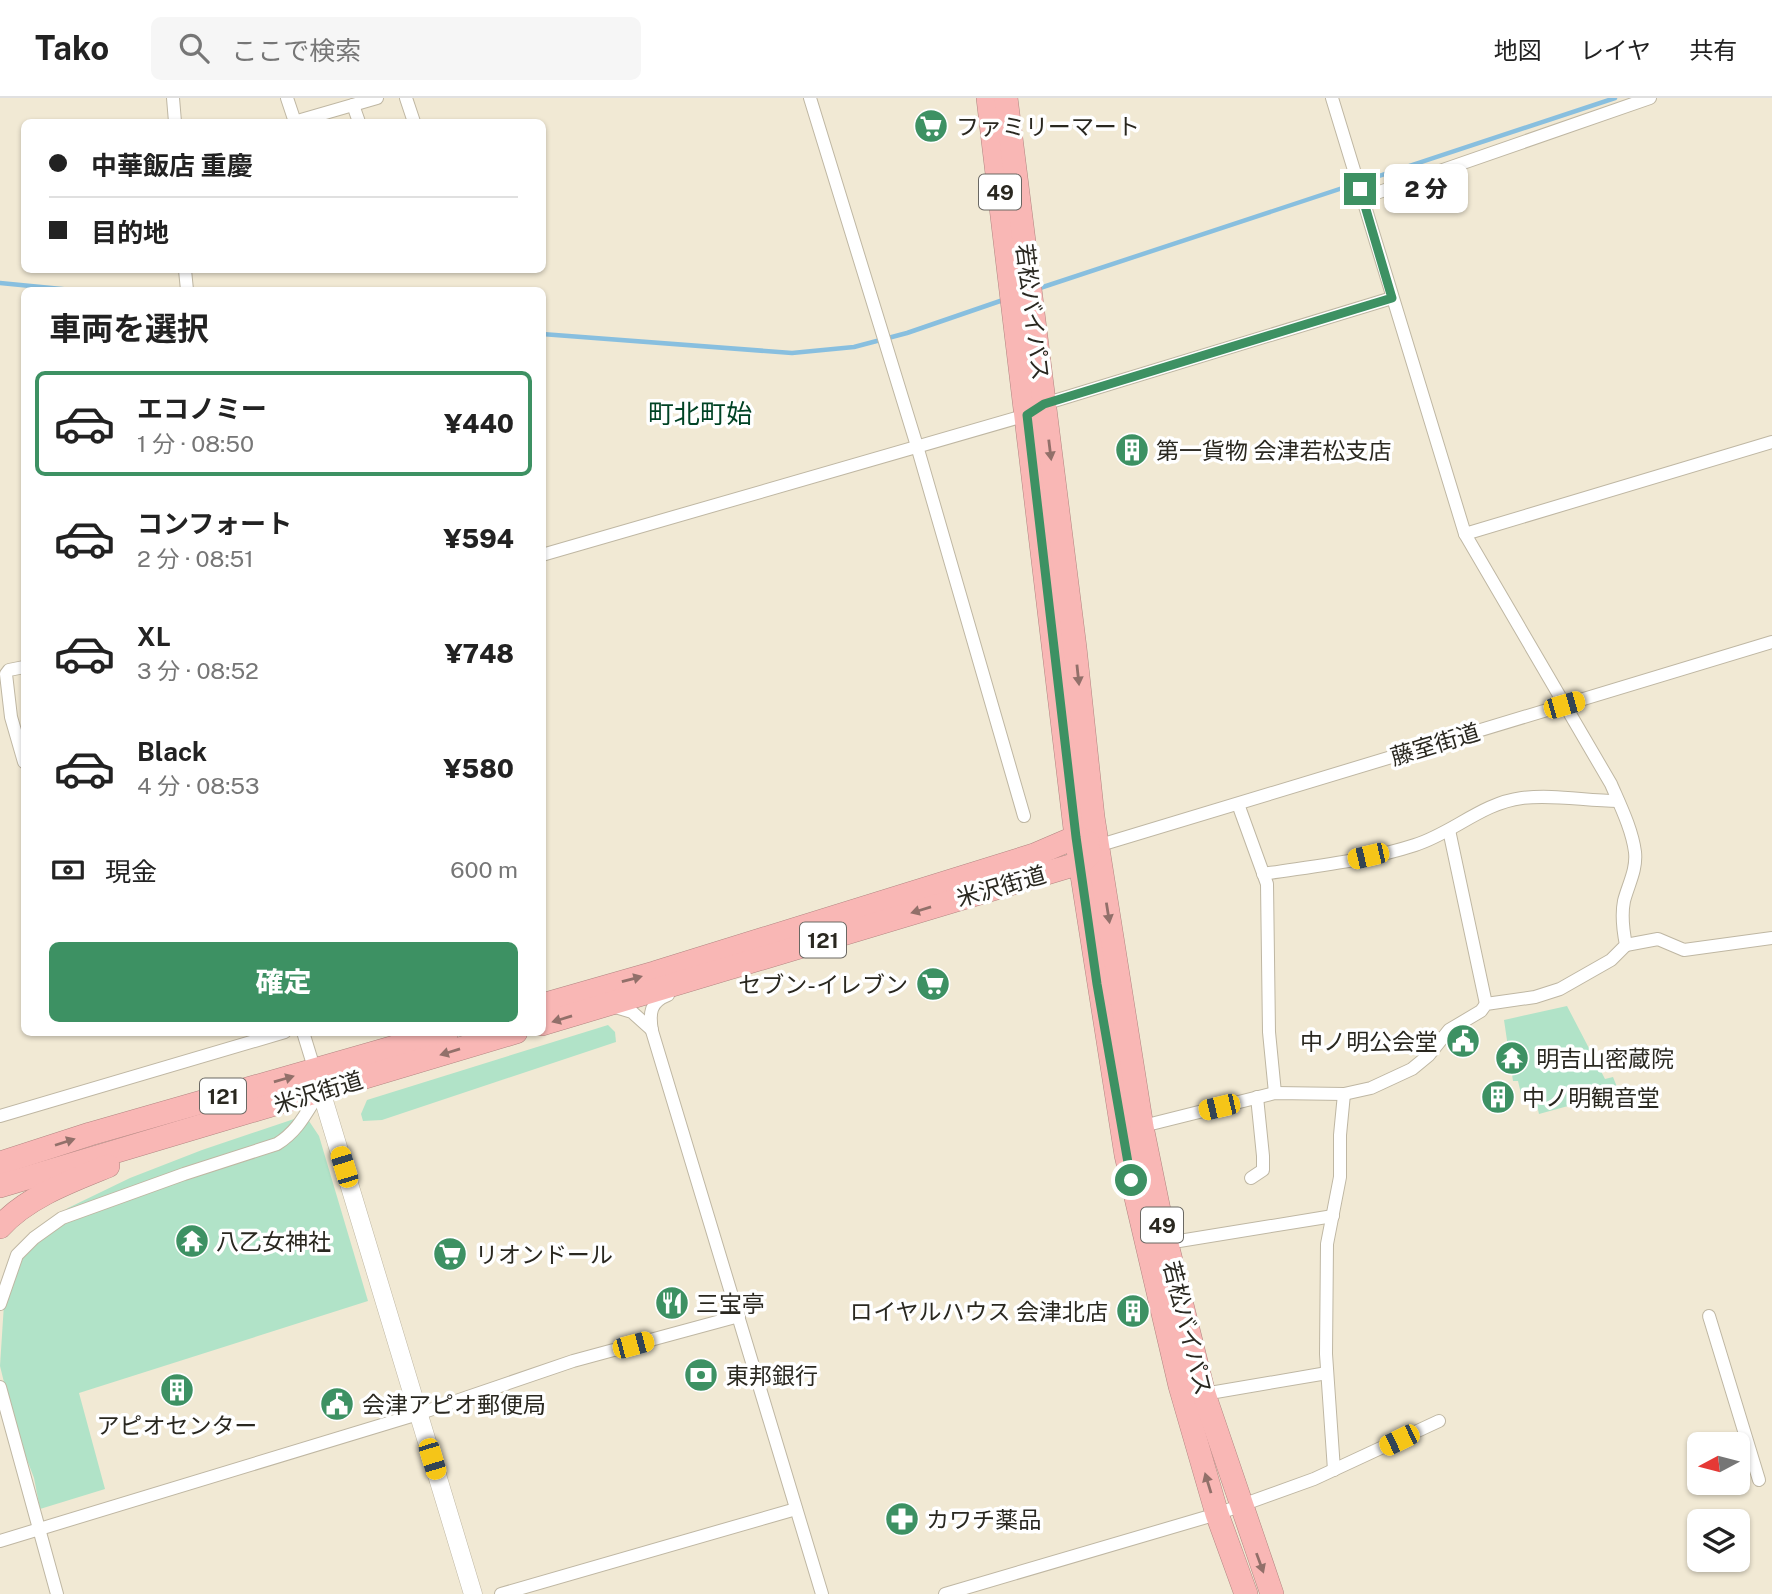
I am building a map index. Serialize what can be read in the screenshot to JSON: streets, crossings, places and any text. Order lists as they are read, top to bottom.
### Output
{
  "streets": {
    "highway": [
      "49",
      "若松バイパス",
      "米沢街道",
      "121"
    ],
    "street": ["藤室街道"]
  },
  "crossings": [
    ["若松バイパス", "藤室街道"],
    ["若松バイパス", "米沢街道"],
    ["藤室街道", "米沢街道"]
  ],
  "districts": ["町北町始"],
  "places": {
    "supermarket": ["ファミリーマート", "セブン-イレブン", "リオンドール"],
    "building": [
      "第一貨物 会津若松支店",
      "中ノ明観音堂",
      "ロイヤルハウス 会津北店",
      "アピオセンター"
    ],
    "public building": ["中ノ明公会堂", "会津アピオ郵便局"],
    "temple": ["明吉山密蔵院", "八乙女神社"],
    "restaurant": ["三宝亭"],
    "bank": ["東邦銀行"],
    "pharmacy": ["カワチ薬品"]
  },
  "north": "left",
  "page": {
    "header": "Tako",
    "search": "ここで検索",
    "nav": ["地図", "レイヤ", "共有"],
    "banner": ["中華飯店 重慶", "目的地"],
    "bubble": "2 分",
    "heading": "車両を選択",
    "list": [
      {
        "name": "エコノミー",
        "note": "1 分 · 08:50",
        "value": "¥440"
      },
      {
        "name": "コンフォート",
        "note": "2 分 · 08:51",
        "value": "¥594"
      },
      {
        "name": "XL",
        "note": "3 分 · 08:52",
        "value": "¥748"
      },
      {
        "name": "Black",
        "note": "4 分 · 08:53",
        "value": "¥580"
      }
    ],
    "pay": ["現金", "600 m"],
    "buttons": "確定"
  }
}
